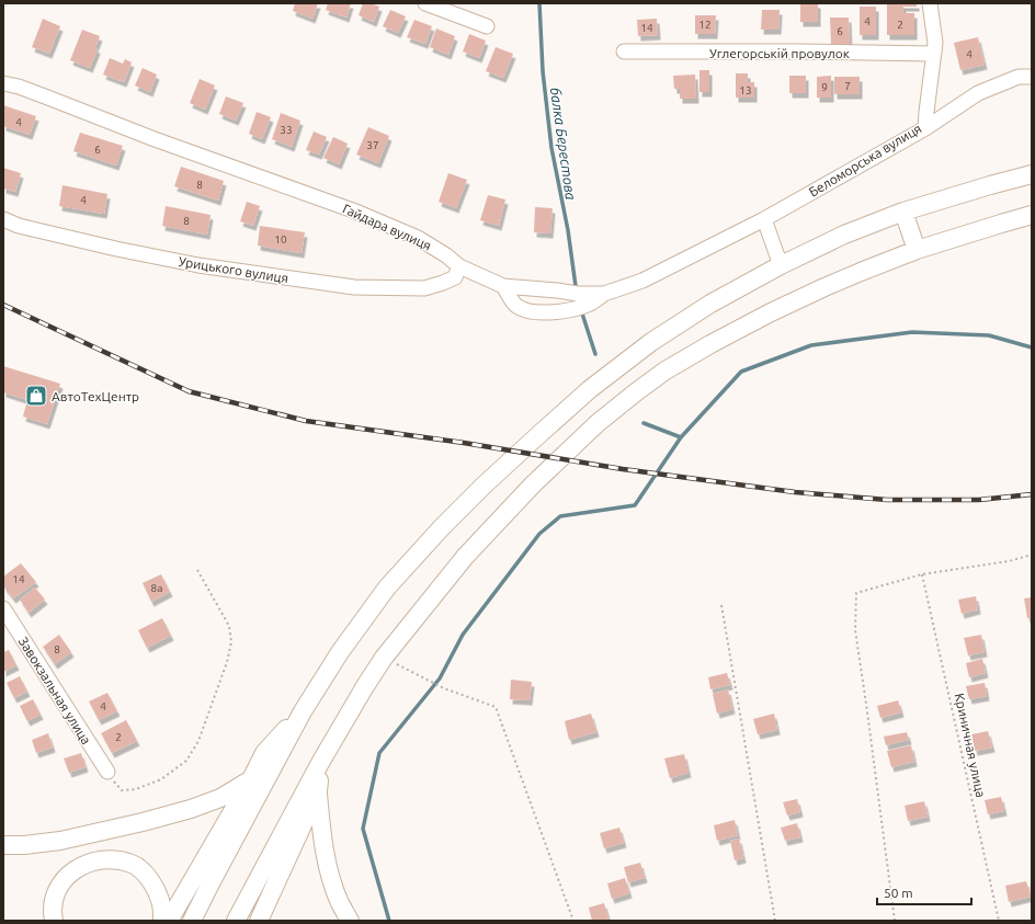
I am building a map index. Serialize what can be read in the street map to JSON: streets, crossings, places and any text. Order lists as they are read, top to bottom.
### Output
{
  "streets": {
    "street": [
      "Углегорськiй провулок",
      "Беломорська вулиця",
      "Гайдара вулиця",
      "Урицького вулиця",
      "Завокзальная улица"
    ],
    "path": ["Криничная улица"]
  },
  "crossings": [
    ["Углегорськiй провулок", "Беломорська вулиця"],
    ["Беломорська вулиця", "Гайдара вулиця"],
    ["Гайдара вулиця", "Урицького вулиця"]
  ],
  "water": ["балка Берестова"],
  "places": {
    "shop": ["АвтоТехЦентр"]
  },
  "house_numbers": [
    "4",
    "12",
    "2",
    "14",
    "6",
    "4",
    "7",
    "9",
    "13",
    "4",
    "33",
    "37",
    "6",
    "8",
    "4",
    "8",
    "10",
    "14",
    "8а",
    "8",
    "4",
    "2"
  ],
  "scale_bar": "50 m"
}
